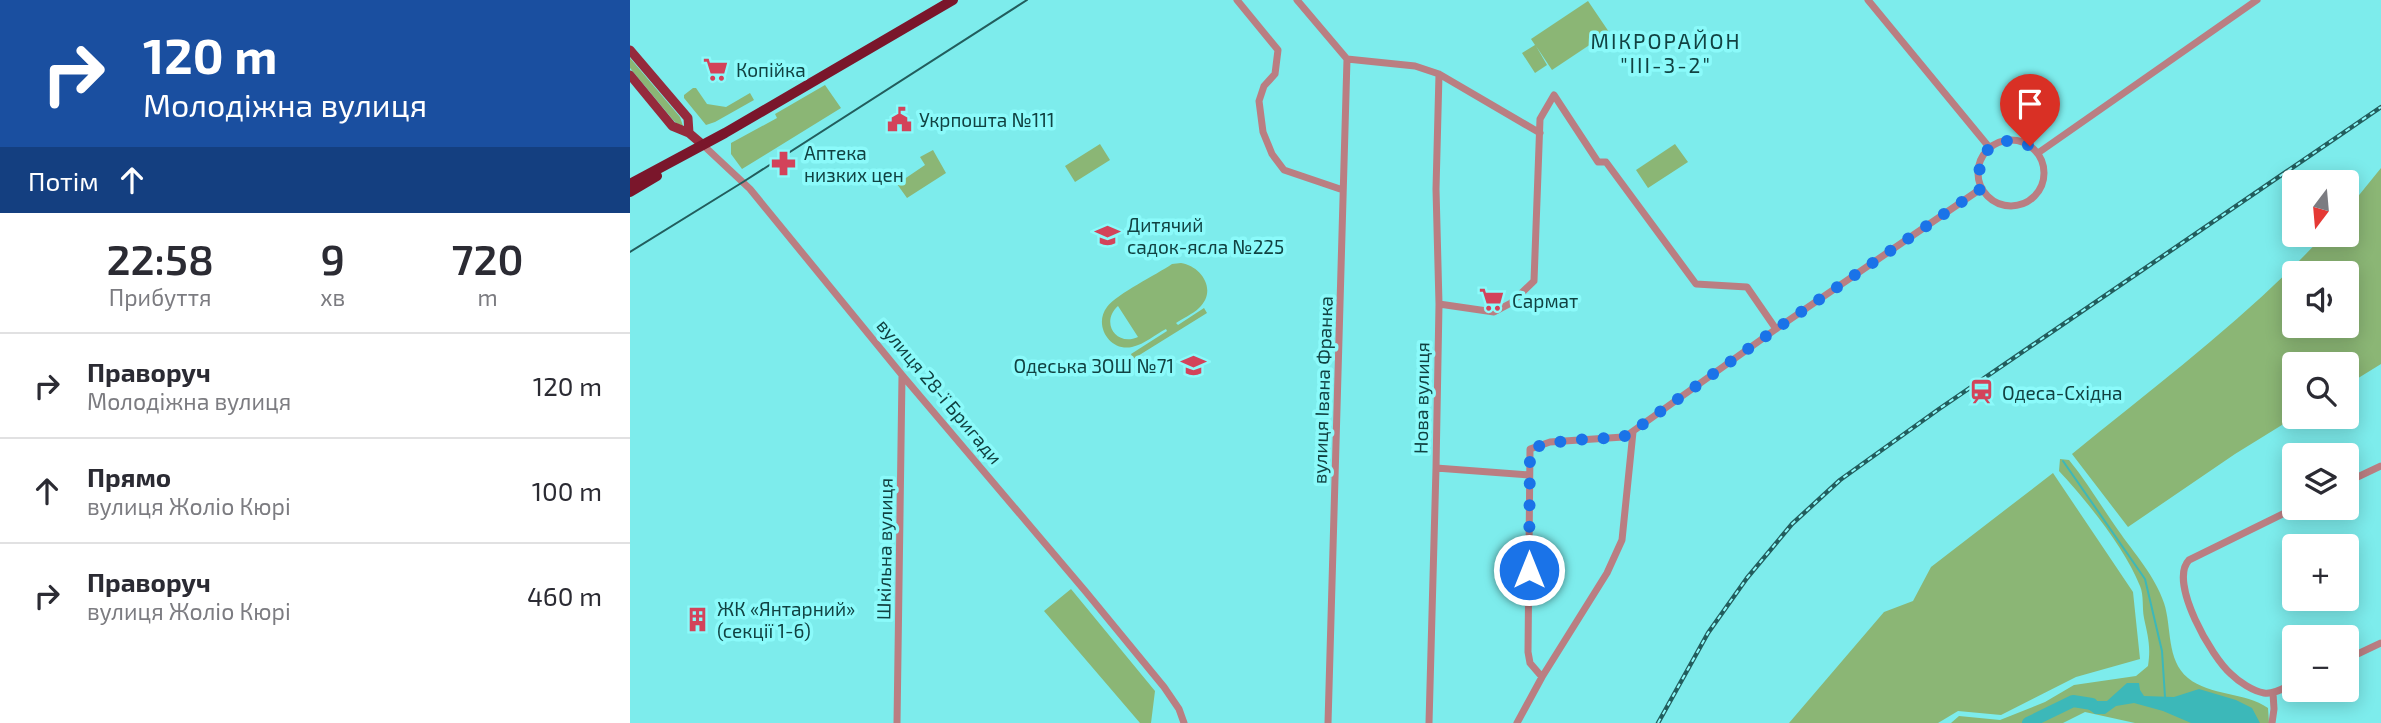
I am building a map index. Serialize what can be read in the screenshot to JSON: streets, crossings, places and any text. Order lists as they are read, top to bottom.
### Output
{
  "streets": {
    "main road": ["вулиця 28-ї Бригади"],
    "street": ["вулиця Івана Франка", "Нова вулиця", "Шкільна вулиця"]
  },
  "crossings": [
    ["вулиця 28-ї Бригади", "Шкільна вулиця"]
  ],
  "districts": ["МІКРОРАЙОН \"ІІІ-3-2\""],
  "places": {
    "supermarket": ["Копійка", "Сармат"],
    "public building": ["Укрпошта №111"],
    "pharmacy": ["Аптека низких цен"],
    "school or university": ["Дитячий садок-ясла №225", "Одеська ЗОШ №71"],
    "station": ["Одеса-Східна"],
    "building": ["ЖК «Янтарний» (секції 1-6)"]
  },
  "north": "bottom",
  "page": {
    "turn": ["120 m", "Молодіжна вулиця"],
    "then": "Потім",
    "map_buttons": ["+", "−"],
    "eta": [
      "22:58",
      "Прибуття",
      "9",
      "хв",
      "720",
      "m"
    ],
    "list": [
      {
        "name": "Праворуч",
        "note": "Молодіжна вулиця",
        "value": "120 m"
      },
      {
        "name": "Прямо",
        "note": "вулиця Жоліо Кюрі",
        "value": "100 m"
      },
      {
        "name": "Праворуч",
        "note": "вулиця Жоліо Кюрі",
        "value": "460 m"
      }
    ]
  }
}
